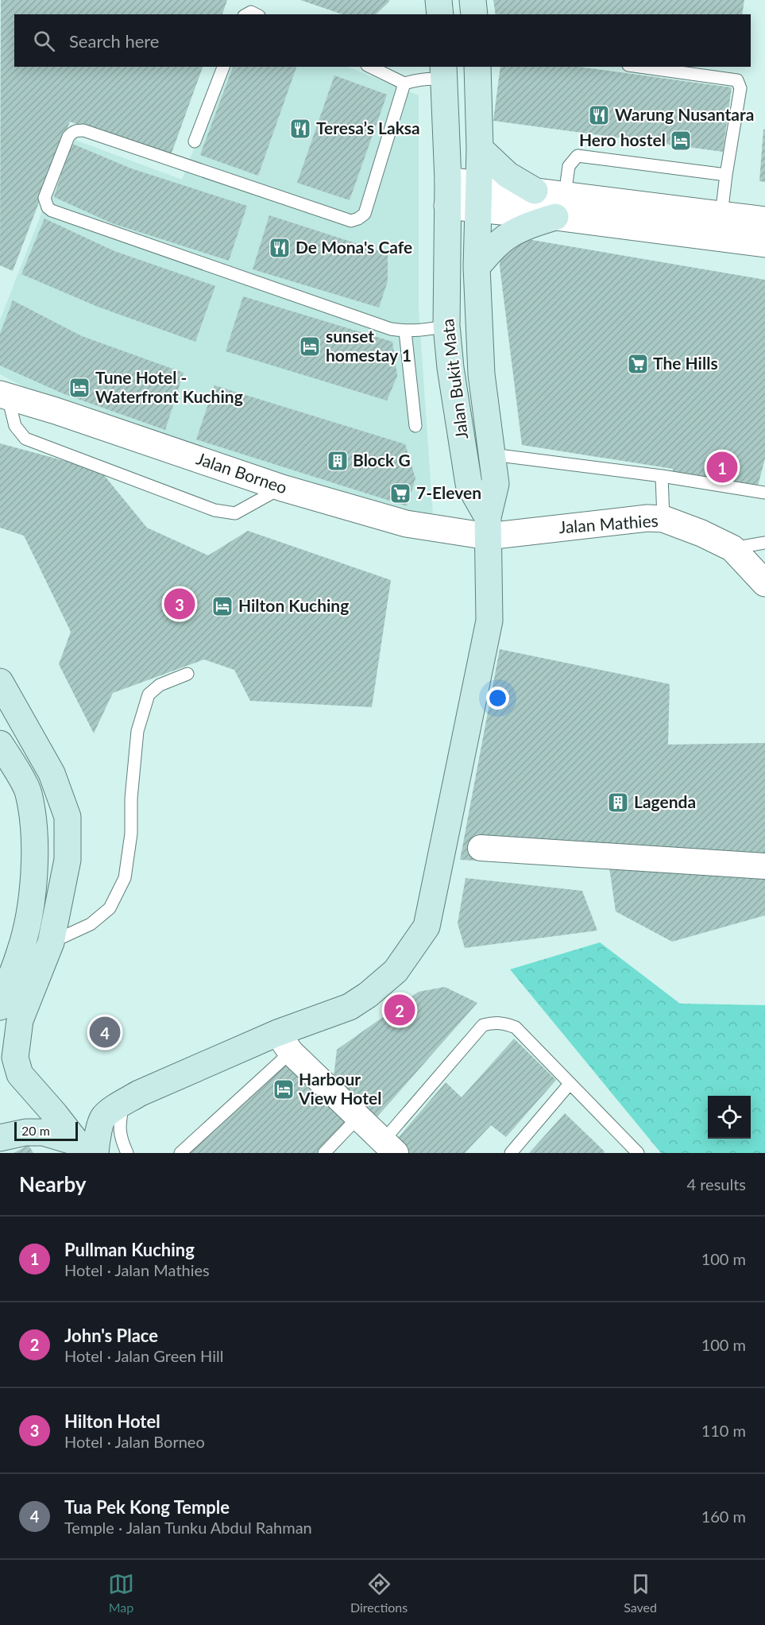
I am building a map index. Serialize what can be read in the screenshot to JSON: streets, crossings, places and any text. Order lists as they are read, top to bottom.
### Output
{
  "streets": {
    "main road": ["Jalan Bukit Mata"],
    "street": ["Jalan Borneo", "Jalan Mathies"]
  },
  "crossings": [
    ["Jalan Bukit Mata", "Jalan Borneo"],
    ["Jalan Bukit Mata", "Jalan Mathies"],
    ["Jalan Borneo", "Jalan Mathies"]
  ],
  "places": {
    "restaurant": ["Warung Nusantara", "Teresa’s Laksa", "De Mona's Cafe"],
    "hotel": [
      "Hero hostel",
      "sunset homestay 1",
      "Tune Hotel - Waterfront Kuching",
      "Hilton Kuching",
      "Harbour View Hotel"
    ],
    "supermarket": ["The Hills", "7-Eleven"],
    "building": ["Block G", "Lagenda"]
  },
  "scale_bar": "20 m",
  "page": {
    "search": "Search here",
    "pins": [
      "1",
      "3",
      "2",
      "4"
    ],
    "scale": "20 m",
    "heading": ["Nearby", "4 results"],
    "list": [
      {
        "mark": "1",
        "name": "Pullman Kuching",
        "note": "Hotel · Jalan Mathies",
        "value": "100 m"
      },
      {
        "mark": "2",
        "name": "John's Place",
        "note": "Hotel · Jalan Green Hill",
        "value": "100 m"
      },
      {
        "mark": "3",
        "name": "Hilton Hotel",
        "note": "Hotel · Jalan Borneo",
        "value": "110 m"
      },
      {
        "mark": "4",
        "name": "Tua Pek Kong Temple",
        "note": "Temple · Jalan Tunku Abdul Rahman",
        "value": "160 m"
      }
    ],
    "nav": ["Map", "Directions", "Saved"]
  }
}
